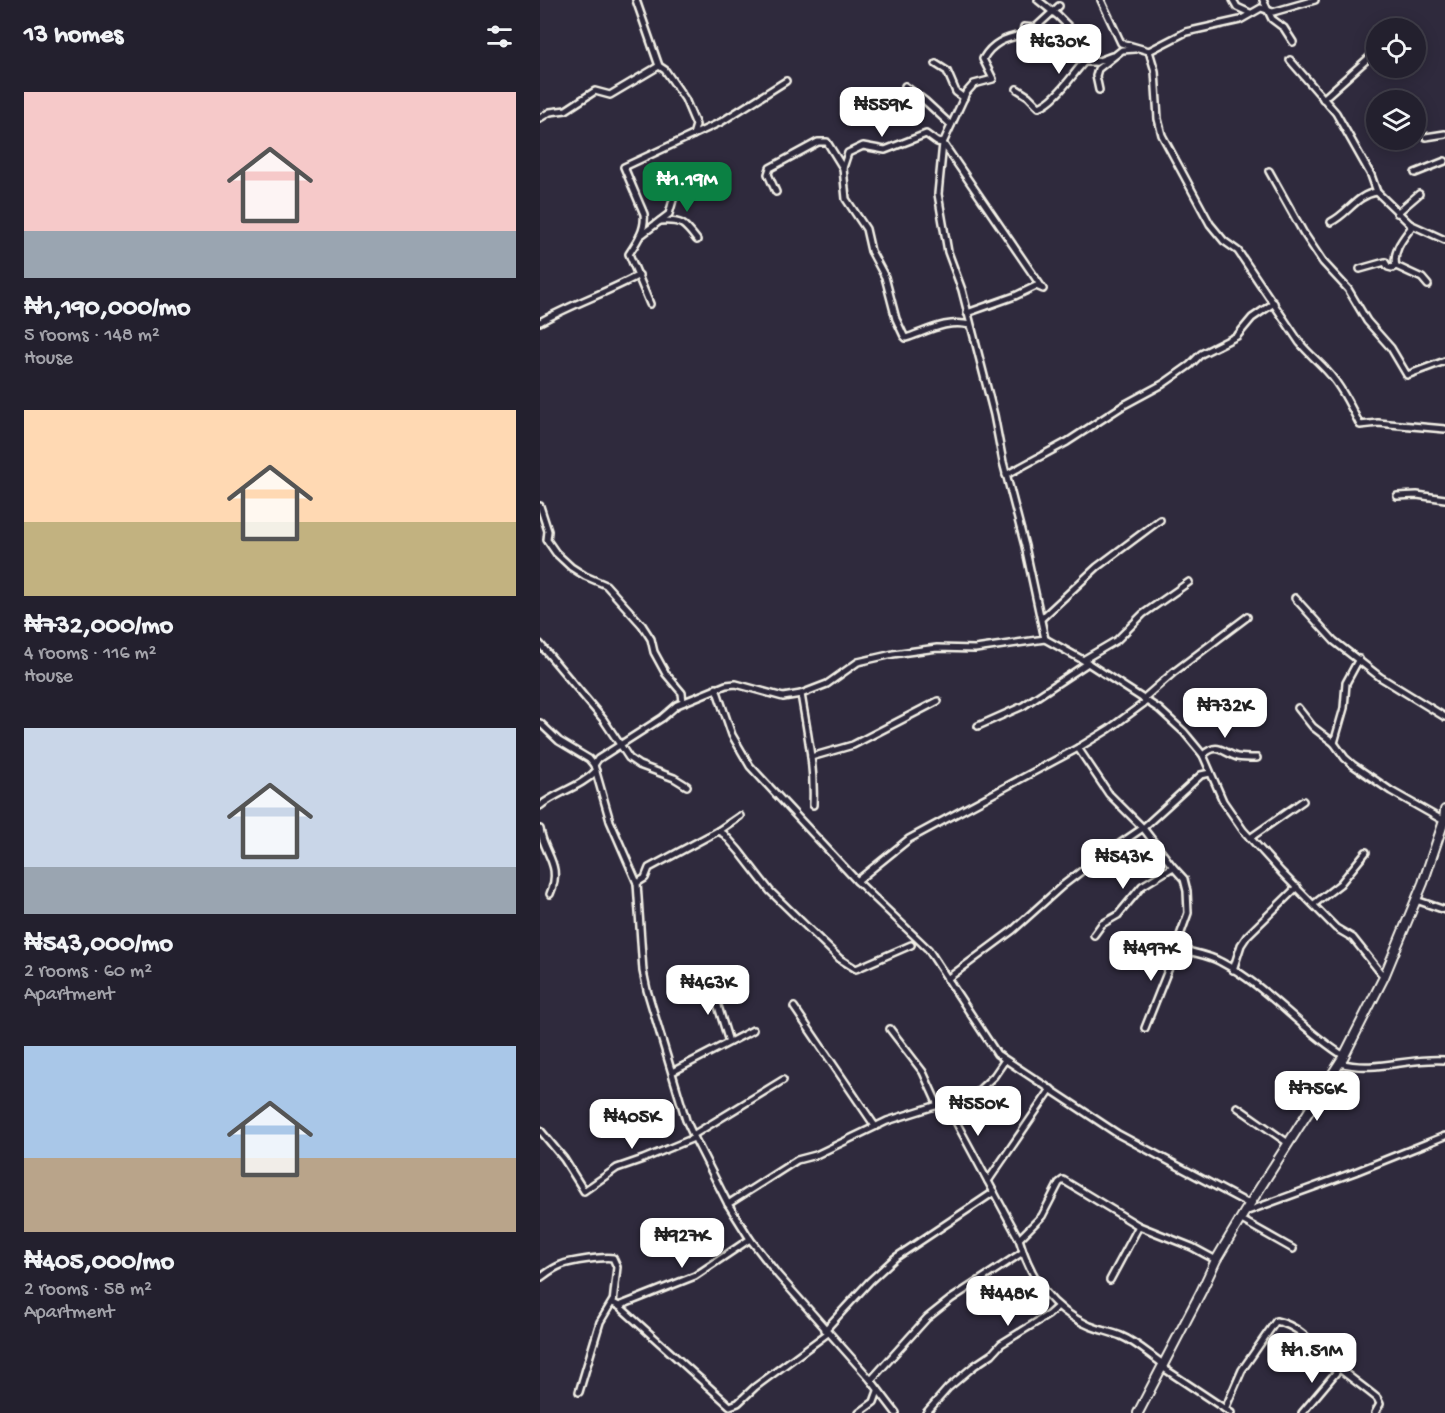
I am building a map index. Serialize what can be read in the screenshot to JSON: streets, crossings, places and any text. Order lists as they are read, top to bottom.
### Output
{
  "page": {
    "heading": "13 homes",
    "price": [
      "₦630K",
      "₦559K",
      "₦1.19M",
      "₦732K",
      "₦543K",
      "₦497K",
      "₦463K",
      "₦756K",
      "₦550K",
      "₦405K",
      "₦927K",
      "₦448K",
      "₦1.51M"
    ],
    "list": [
      {
        "name": "₦1,190,000/mo",
        "note": "5 rooms · 148 m² · House"
      },
      {
        "name": "₦732,000/mo",
        "note": "4 rooms · 116 m² · House"
      },
      {
        "name": "₦543,000/mo",
        "note": "2 rooms · 60 m² · Apartment"
      },
      {
        "name": "₦405,000/mo",
        "note": "2 rooms · 58 m² · Apartment"
      }
    ]
  }
}
